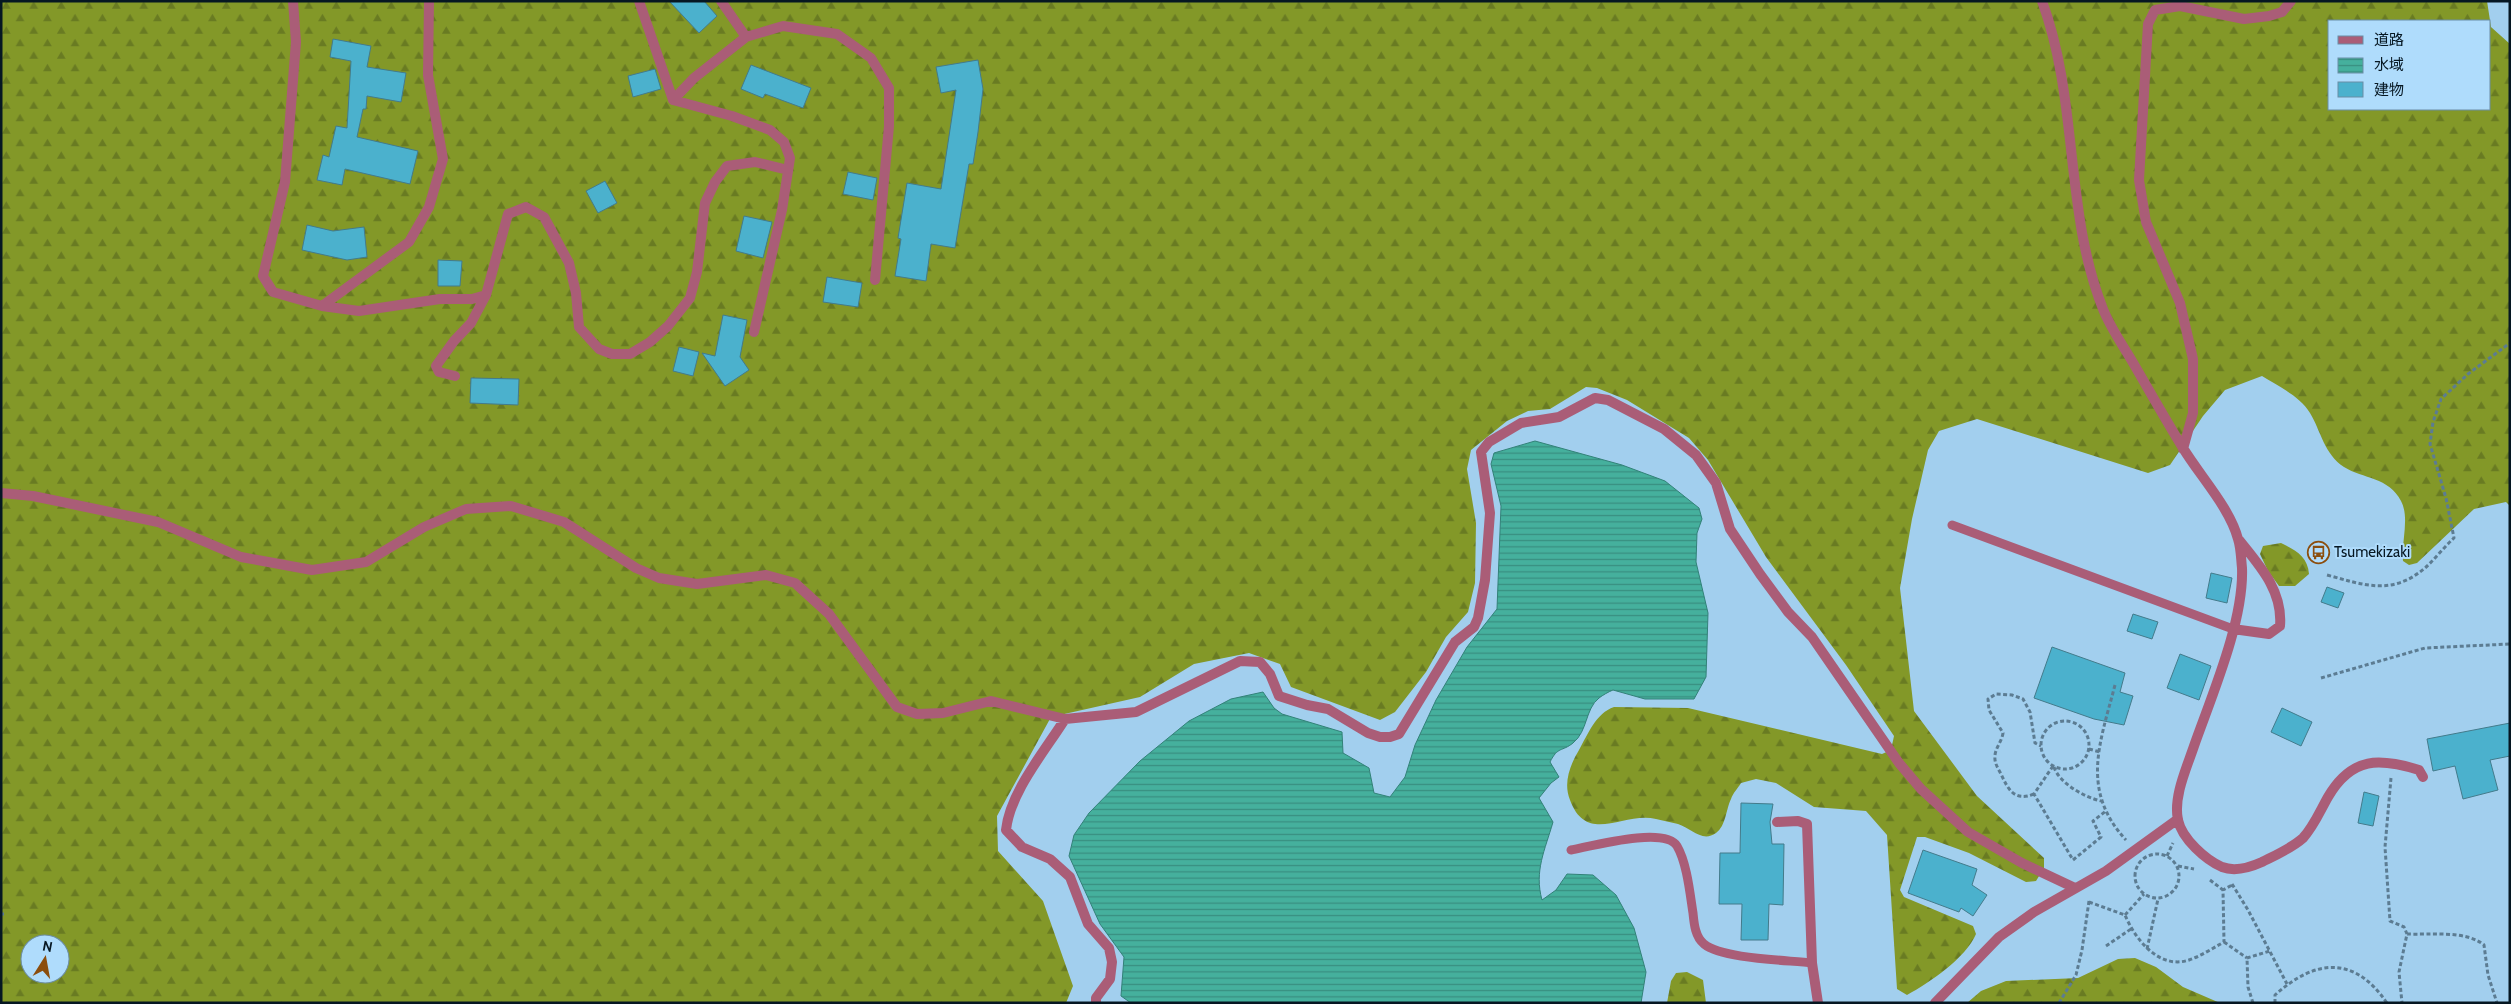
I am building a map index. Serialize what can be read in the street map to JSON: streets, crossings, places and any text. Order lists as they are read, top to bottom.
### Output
{
  "places": {
    "bus stop": ["Tsumekizaki"]
  },
  "legend": ["道路", "水域", "建物"],
  "north": "top"
}
